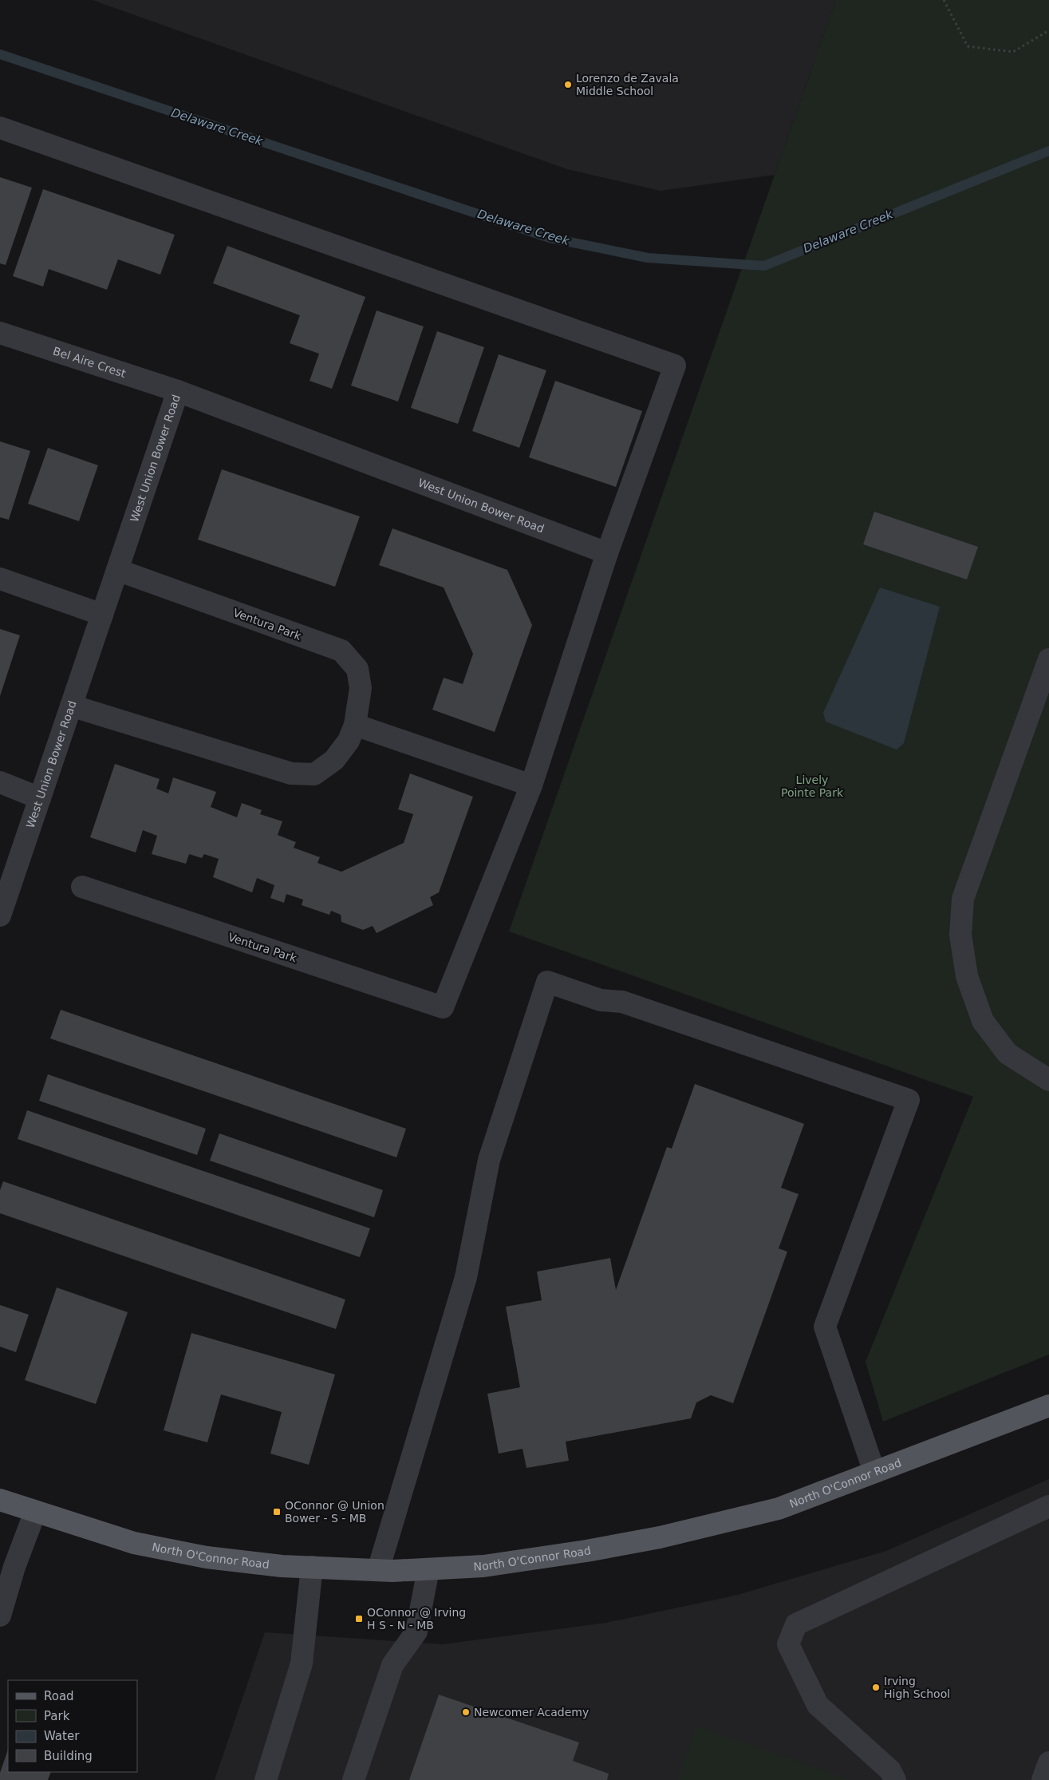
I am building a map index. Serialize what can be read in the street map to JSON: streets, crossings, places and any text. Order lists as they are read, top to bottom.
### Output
{
  "streets": {
    "main road": ["North O'Connor Road"],
    "street": ["Bel Aire Crest", "West Union Bower Road", "Ventura Park"]
  },
  "crossings": [
    ["Bel Aire Crest", "West Union Bower Road"],
    ["West Union Bower Road", "Ventura Park"]
  ],
  "water": ["Delaware Creek"],
  "parks": ["Lively Pointe Park"],
  "places": {
    "other": ["Lorenzo de Zavala Middle School", "Irving High School", "Newcomer Academy"],
    "transit": ["OConnor @ Union Bower - S - MB", "OConnor @ Irving H S - N - MB"]
  },
  "legend": [
    "Road",
    "Park",
    "Water",
    "Building"
  ]
}
